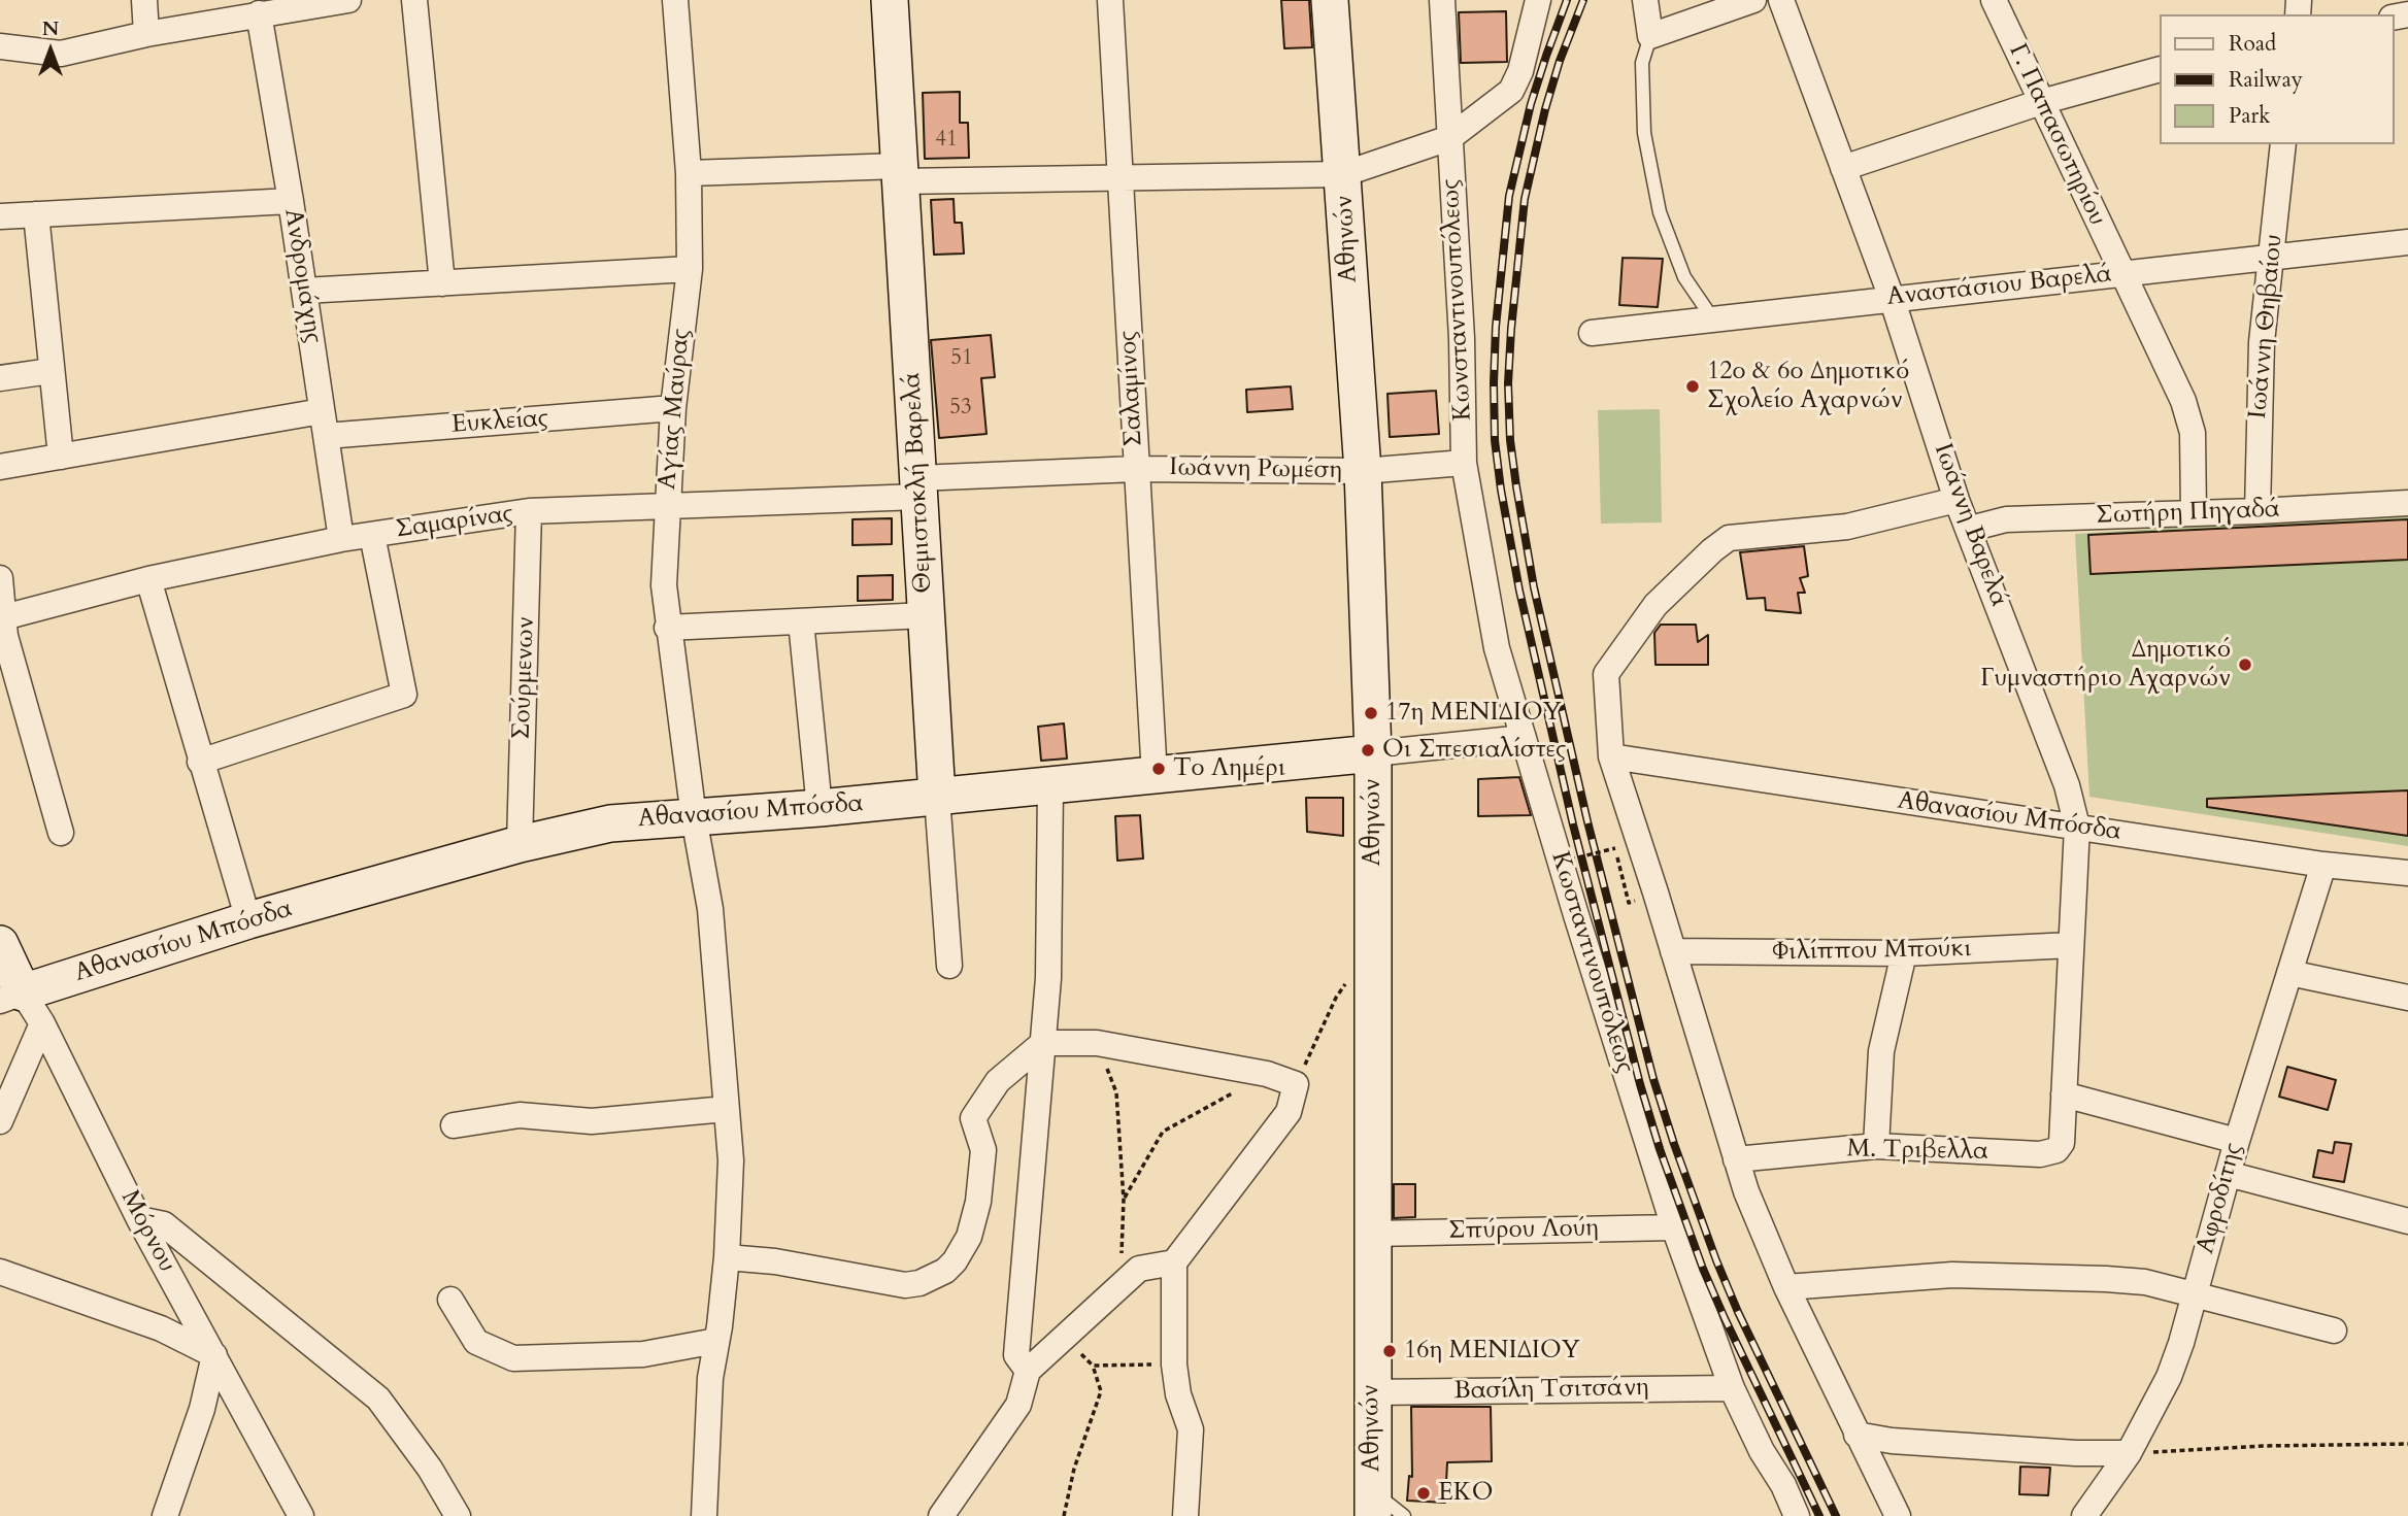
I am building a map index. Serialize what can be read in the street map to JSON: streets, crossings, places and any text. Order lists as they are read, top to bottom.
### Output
{
  "streets": {
    "street": [
      "Γ. Παπασωτηρίου",
      "Αθηνών",
      "Ανδρομάχης",
      "Αναστάσιου Βαρελά",
      "Κωνσταντινουπόλεως",
      "Ιωάννη Θηβαίου",
      "Σαλαμίνος",
      "Αγίας Μαύρας",
      "Ευκλείας",
      "Ιωάννη Ρωμέση",
      "Θεμιστοκλή Βαρελά",
      "Σωτήρη Πηγαδά",
      "Σαμαρίνας",
      "Ιωάννη Βαρελά",
      "Σούρμενων",
      "Αθανασίου Μπόσδα",
      "Φιλίππου Μπούκι",
      "Κωσταντινουπόλεως",
      "Μ. Τριβελλα",
      "Αφροδίτης",
      "Σπύρου Λούη",
      "Μόρνου",
      "Βασίλη Τσιτσάνη"
    ]
  },
  "crossings": [
    ["Γ. Παπασωτηρίου", "Αναστάσιου Βαρελά"],
    ["Γ. Παπασωτηρίου", "Σωτήρη Πηγαδά"],
    ["Αθηνών", "Κωνσταντινουπόλεως"],
    ["Αθηνών", "Ιωάννη Ρωμέση"],
    ["Αθηνών", "Αθανασίου Μπόσδα"],
    ["Αθηνών", "Σπύρου Λούη"],
    ["Αθηνών", "Βασίλη Τσιτσάνη"],
    ["Ανδρομάχης", "Ευκλείας"],
    ["Ανδρομάχης", "Σαμαρίνας"],
    ["Αναστάσιου Βαρελά", "Ιωάννη Θηβαίου"],
    ["Αναστάσιου Βαρελά", "Ιωάννη Βαρελά"],
    ["Κωνσταντινουπόλεως", "Σαλαμίνος"],
    ["Κωνσταντινουπόλεως", "Αγίας Μαύρας"],
    ["Κωνσταντινουπόλεως", "Ιωάννη Ρωμέση"],
    ["Κωνσταντινουπόλεως", "Θεμιστοκλή Βαρελά"],
    ["Κωνσταντινουπόλεως", "Κωσταντινουπόλεως"],
    ["Ιωάννη Θηβαίου", "Σωτήρη Πηγαδά"],
    ["Σαλαμίνος", "Ιωάννη Ρωμέση"],
    ["Σαλαμίνος", "Αθανασίου Μπόσδα"],
    ["Αγίας Μαύρας", "Ευκλείας"],
    ["Αγίας Μαύρας", "Σαμαρίνας"],
    ["Αγίας Μαύρας", "Αθανασίου Μπόσδα"],
    ["Ιωάννη Ρωμέση", "Θεμιστοκλή Βαρελά"],
    ["Ιωάννη Ρωμέση", "Σαμαρίνας"],
    ["Ιωάννη Ρωμέση", "Κωσταντινουπόλεως"],
    ["Θεμιστοκλή Βαρελά", "Σαμαρίνας"],
    ["Θεμιστοκλή Βαρελά", "Αθανασίου Μπόσδα"],
    ["Σωτήρη Πηγαδά", "Ιωάννη Βαρελά"],
    ["Σαμαρίνας", "Σούρμενων"],
    ["Ιωάννη Βαρελά", "Αθανασίου Μπόσδα"],
    ["Ιωάννη Βαρελά", "Φιλίππου Μπούκι"],
    ["Ιωάννη Βαρελά", "Μ. Τριβελλα"],
    ["Σούρμενων", "Αθανασίου Μπόσδα"],
    ["Αθανασίου Μπόσδα", "Κωσταντινουπόλεως"],
    ["Αθανασίου Μπόσδα", "Αφροδίτης"],
    ["Αθανασίου Μπόσδα", "Μόρνου"],
    ["Κωσταντινουπόλεως", "Σπύρου Λούη"],
    ["Κωσταντινουπόλεως", "Βασίλη Τσιτσάνη"]
  ],
  "places": [
    "12ο & 6ο Δημοτικό Σχολείο Αχαρνών",
    "Δημοτικό Γυμναστήριο Αχαρνών",
    "17η ΜΕΝΙΔΙΟΥ",
    "Οι Σπεσιαλίστες",
    "Το Λημέρι",
    "16η ΜΕΝΙΔΙΟΥ",
    "EKO"
  ],
  "house_numbers": ["41", "51", "53"],
  "legend": ["Road", "Railway", "Park"],
  "north": "top"
}
